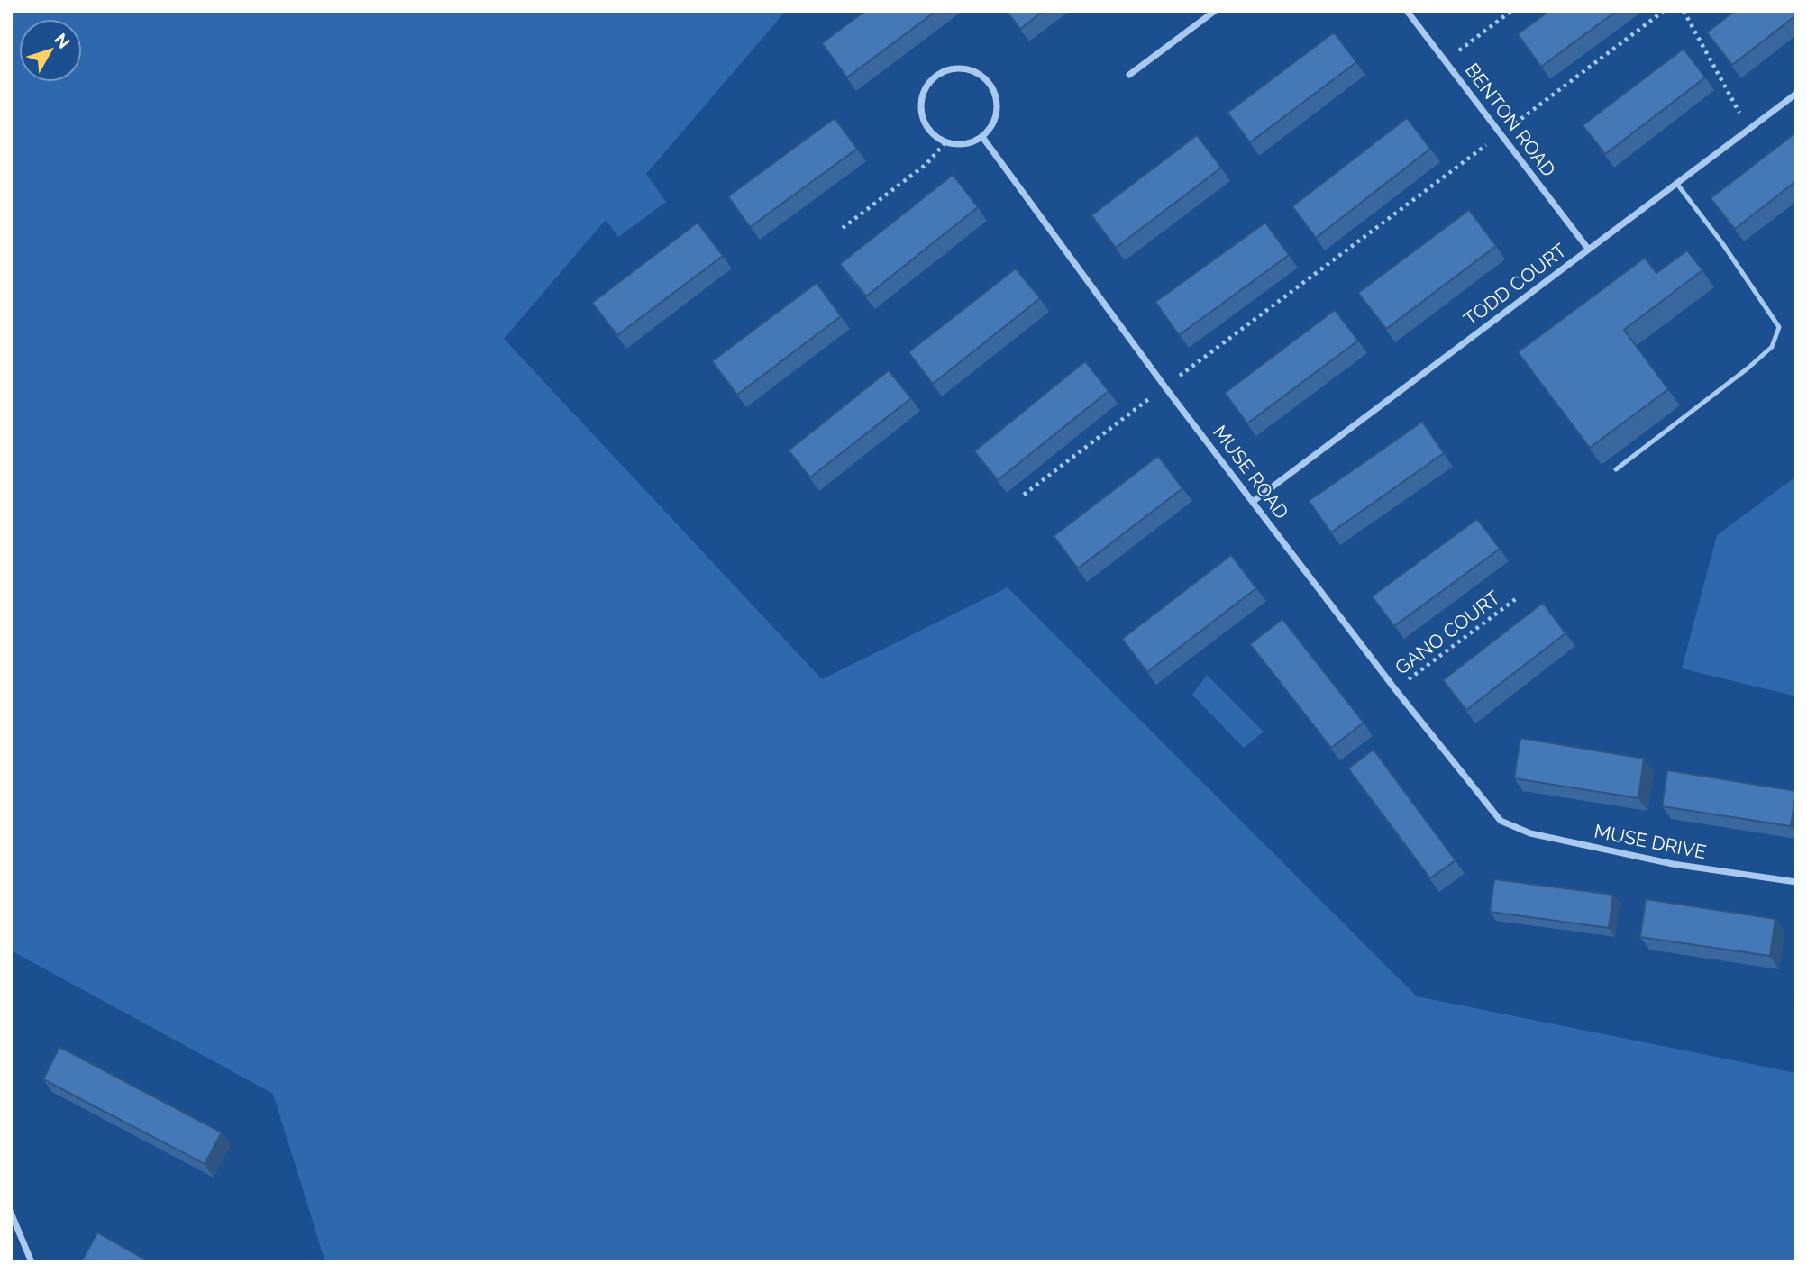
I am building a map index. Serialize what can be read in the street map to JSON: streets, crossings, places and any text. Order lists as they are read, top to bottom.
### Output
{
  "streets": {
    "street": [
      "BENTON ROAD",
      "TODD COURT",
      "MUSE ROAD",
      "MUSE DRIVE"
    ],
    "path": ["GANO COURT"]
  },
  "crossings": [
    ["BENTON ROAD", "TODD COURT"],
    ["TODD COURT", "MUSE ROAD"],
    ["MUSE ROAD", "GANO COURT"],
    ["MUSE ROAD", "MUSE DRIVE"]
  ],
  "north": "top right"
}
